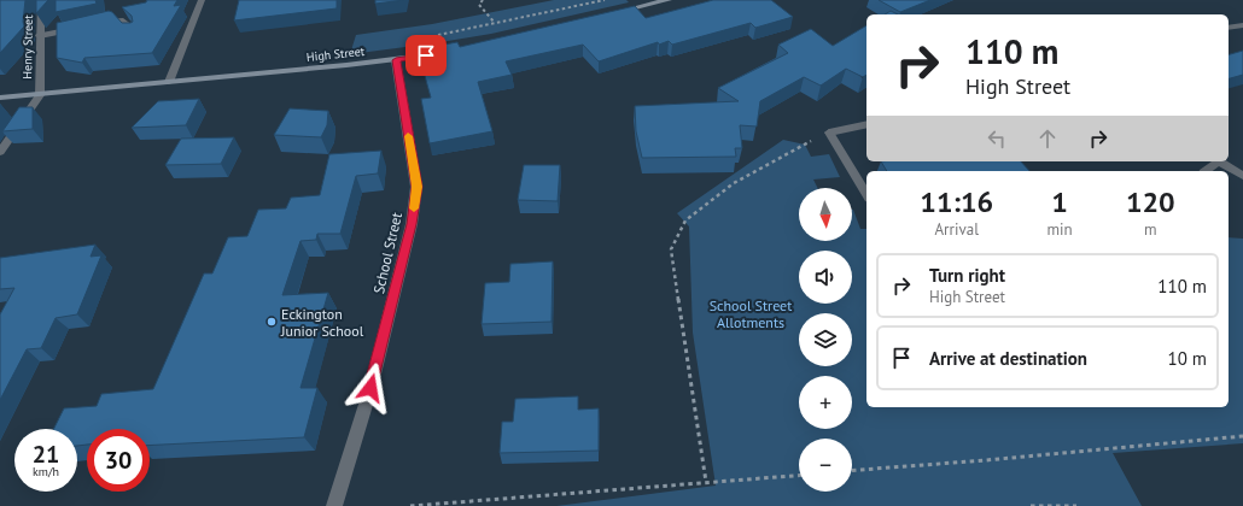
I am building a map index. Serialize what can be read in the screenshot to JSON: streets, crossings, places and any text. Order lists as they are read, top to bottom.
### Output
{
  "streets": {
    "main road": ["High Street"],
    "street": ["Henry Street", "School Street"]
  },
  "crossings": [
    ["Henry Street", "High Street"],
    ["High Street", "School Street"]
  ],
  "parks": ["School Street Allotments"],
  "places": ["Eckington Junior School"],
  "north": "bottom",
  "page": {
    "turn": ["110 m", "High Street"],
    "eta": [
      "11:16",
      "Arrival",
      "1",
      "min",
      "120",
      "m"
    ],
    "map_buttons": ["+", "−"],
    "list": [
      {
        "name": "Turn right",
        "note": "High Street",
        "value": "110 m"
      },
      {
        "name": "Arrive at destination",
        "value": "10 m"
      }
    ],
    "speed": "21 km/h",
    "limit": "30"
  }
}
